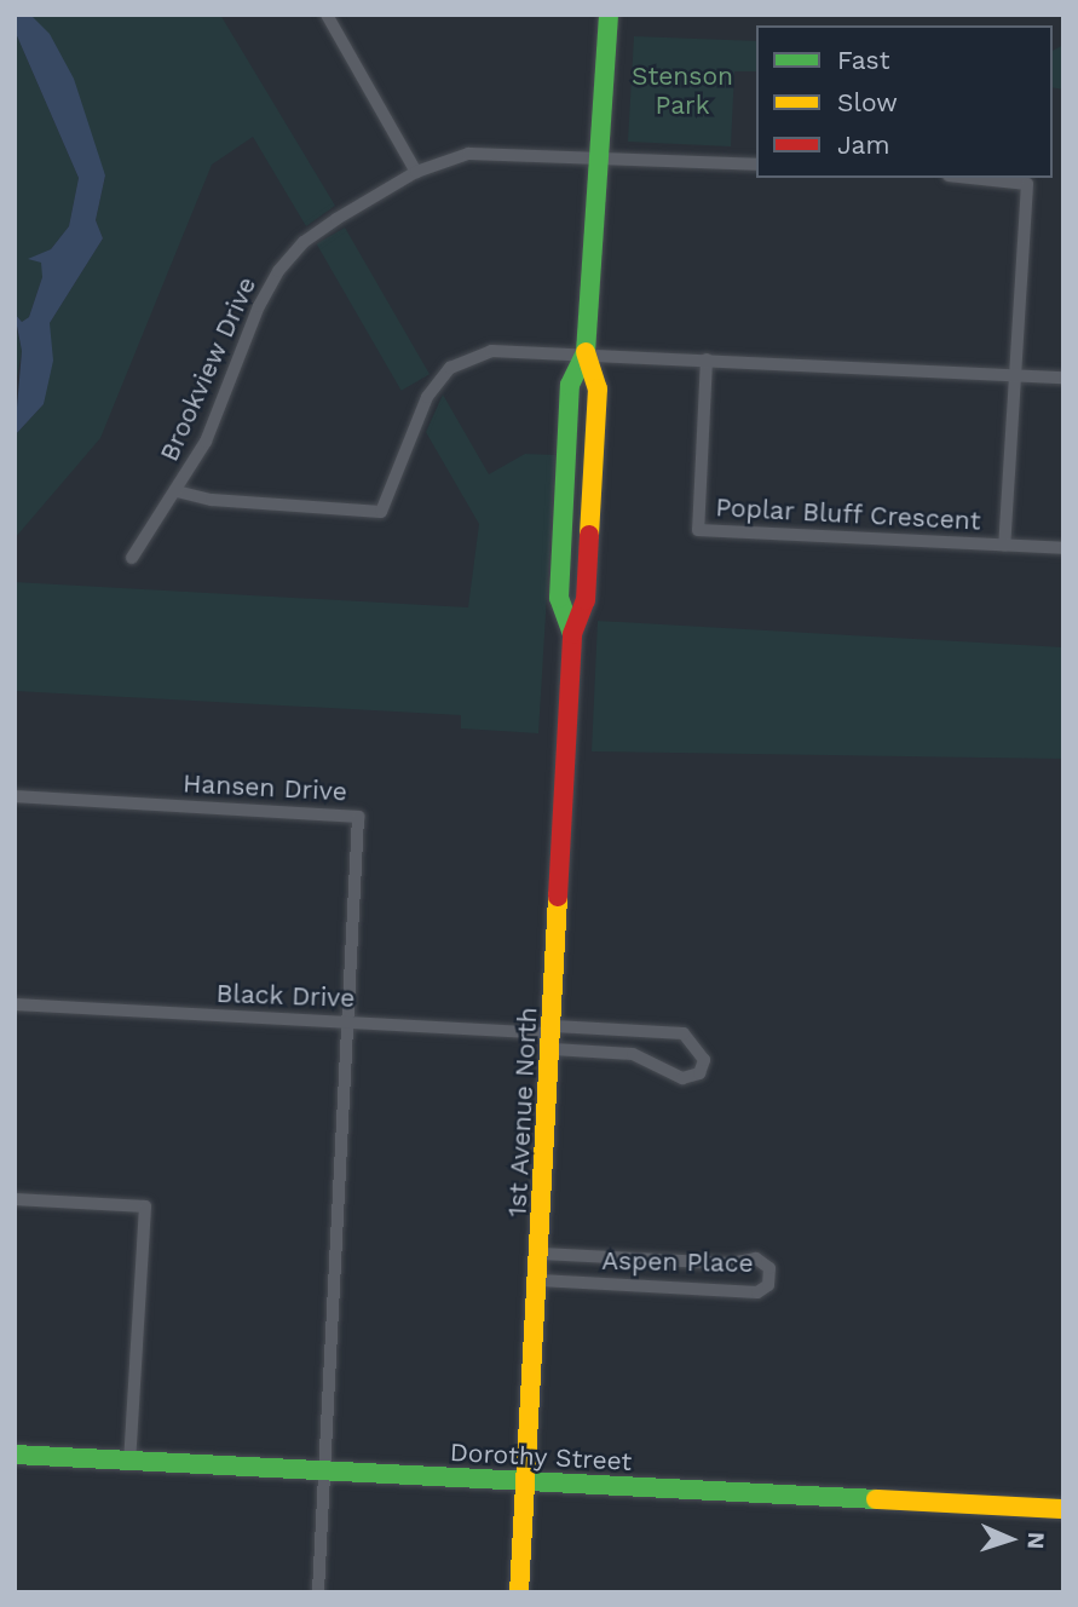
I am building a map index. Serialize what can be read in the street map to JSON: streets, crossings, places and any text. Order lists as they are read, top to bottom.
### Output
{
  "streets": {
    "street": [
      "Brookview Drive",
      "Poplar Bluff Crescent",
      "Hansen Drive",
      "Black Drive",
      "1st Avenue North",
      "Aspen Place",
      "Dorothy Street"
    ]
  },
  "crossings": [
    ["Hansen Drive", "Black Drive"],
    ["Black Drive", "1st Avenue North"],
    ["1st Avenue North", "Aspen Place"],
    ["1st Avenue North", "Dorothy Street"]
  ],
  "parks": ["Stenson Park"],
  "legend": ["Fast", "Slow", "Jam"],
  "north": "right"
}
